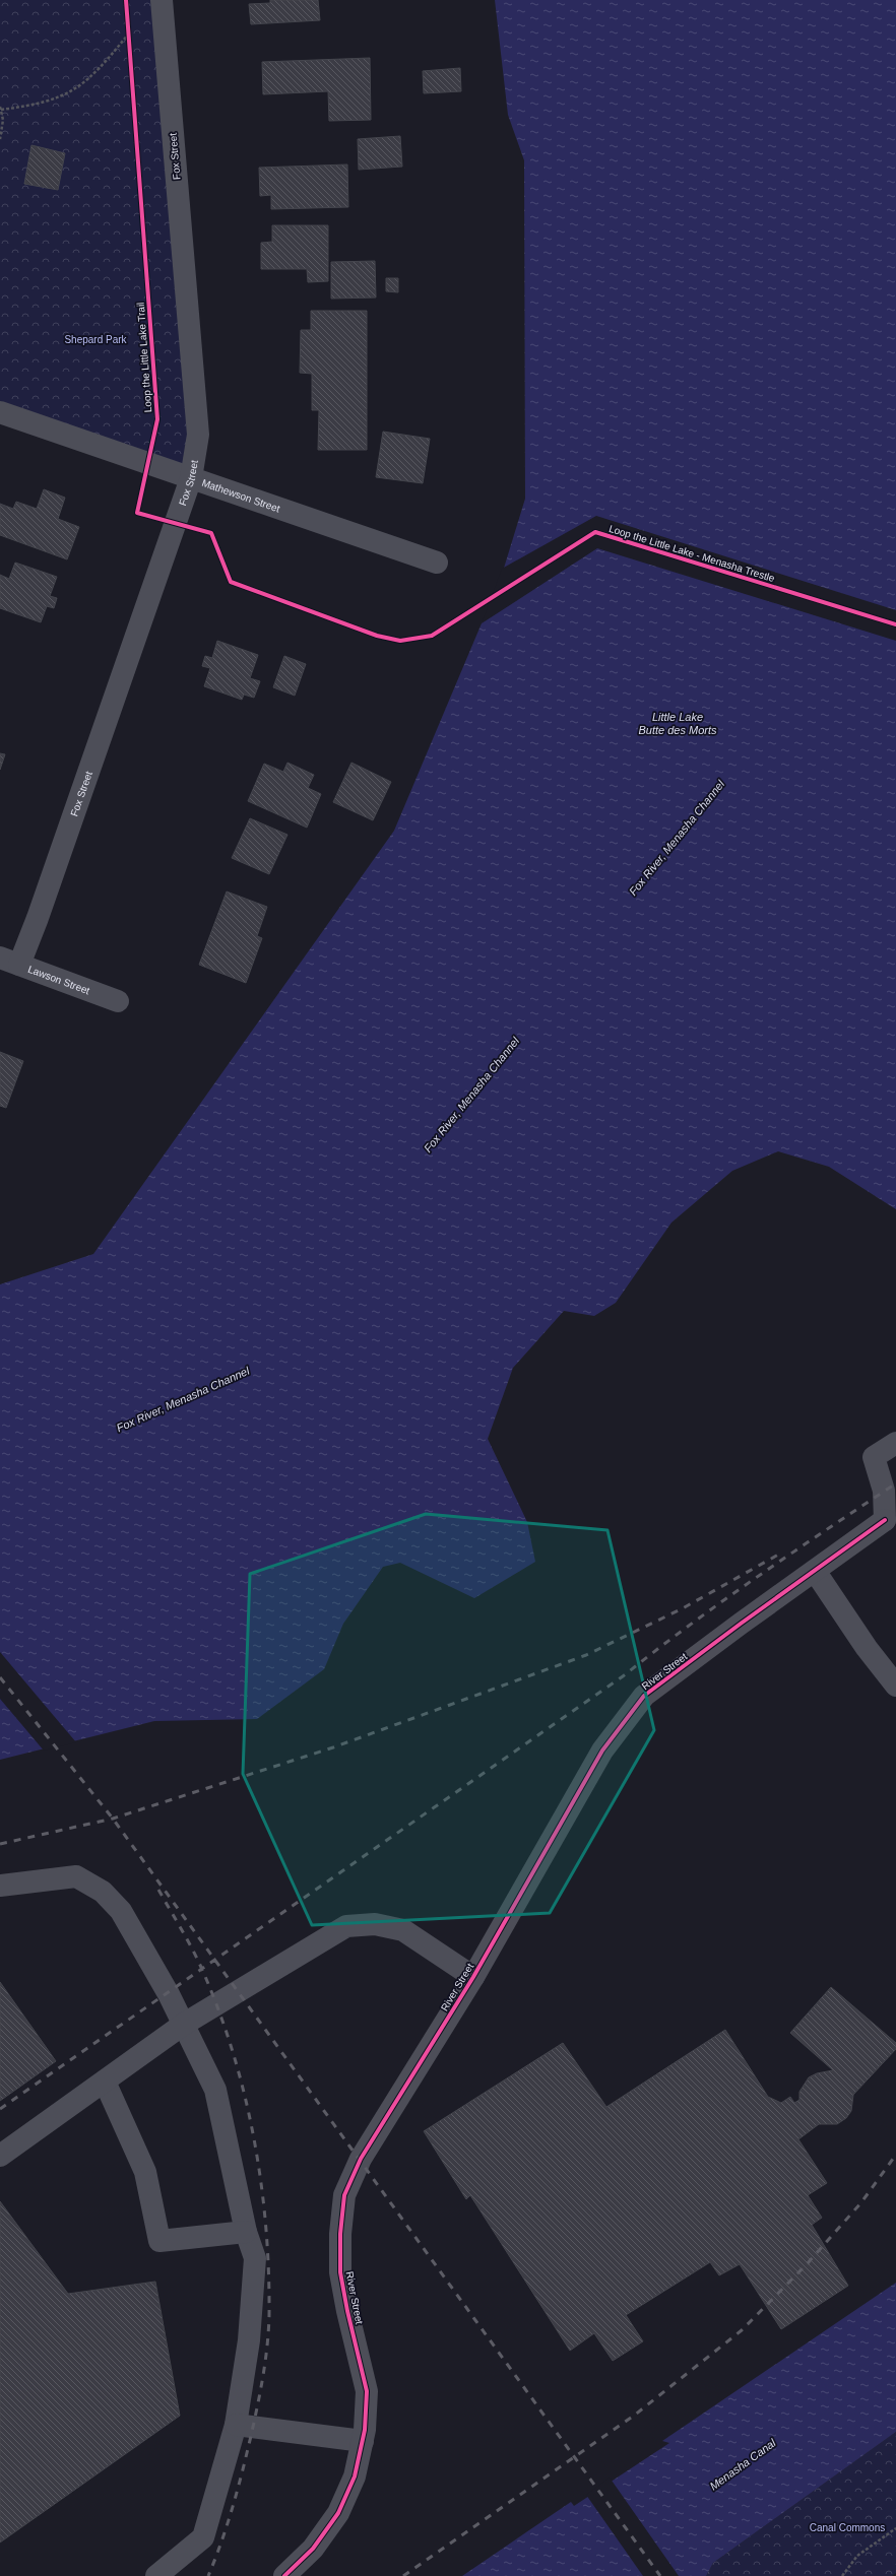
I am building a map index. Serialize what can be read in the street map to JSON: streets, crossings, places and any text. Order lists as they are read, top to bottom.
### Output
{
  "streets": {
    "street": [
      "Fox Street",
      "Mathewson Street",
      "Lawson Street",
      "River Street"
    ],
    "cycle path": ["Loop the Little Lake Trail"]
  },
  "crossings": [
    ["Fox Street", "Mathewson Street"],
    ["Fox Street", "Lawson Street"]
  ],
  "water": ["Little Lake Butte des Morts", "Fox River, Menasha Channel", "Menasha Canal"],
  "parks": ["Shepard Park", "Canal Commons"]
}
